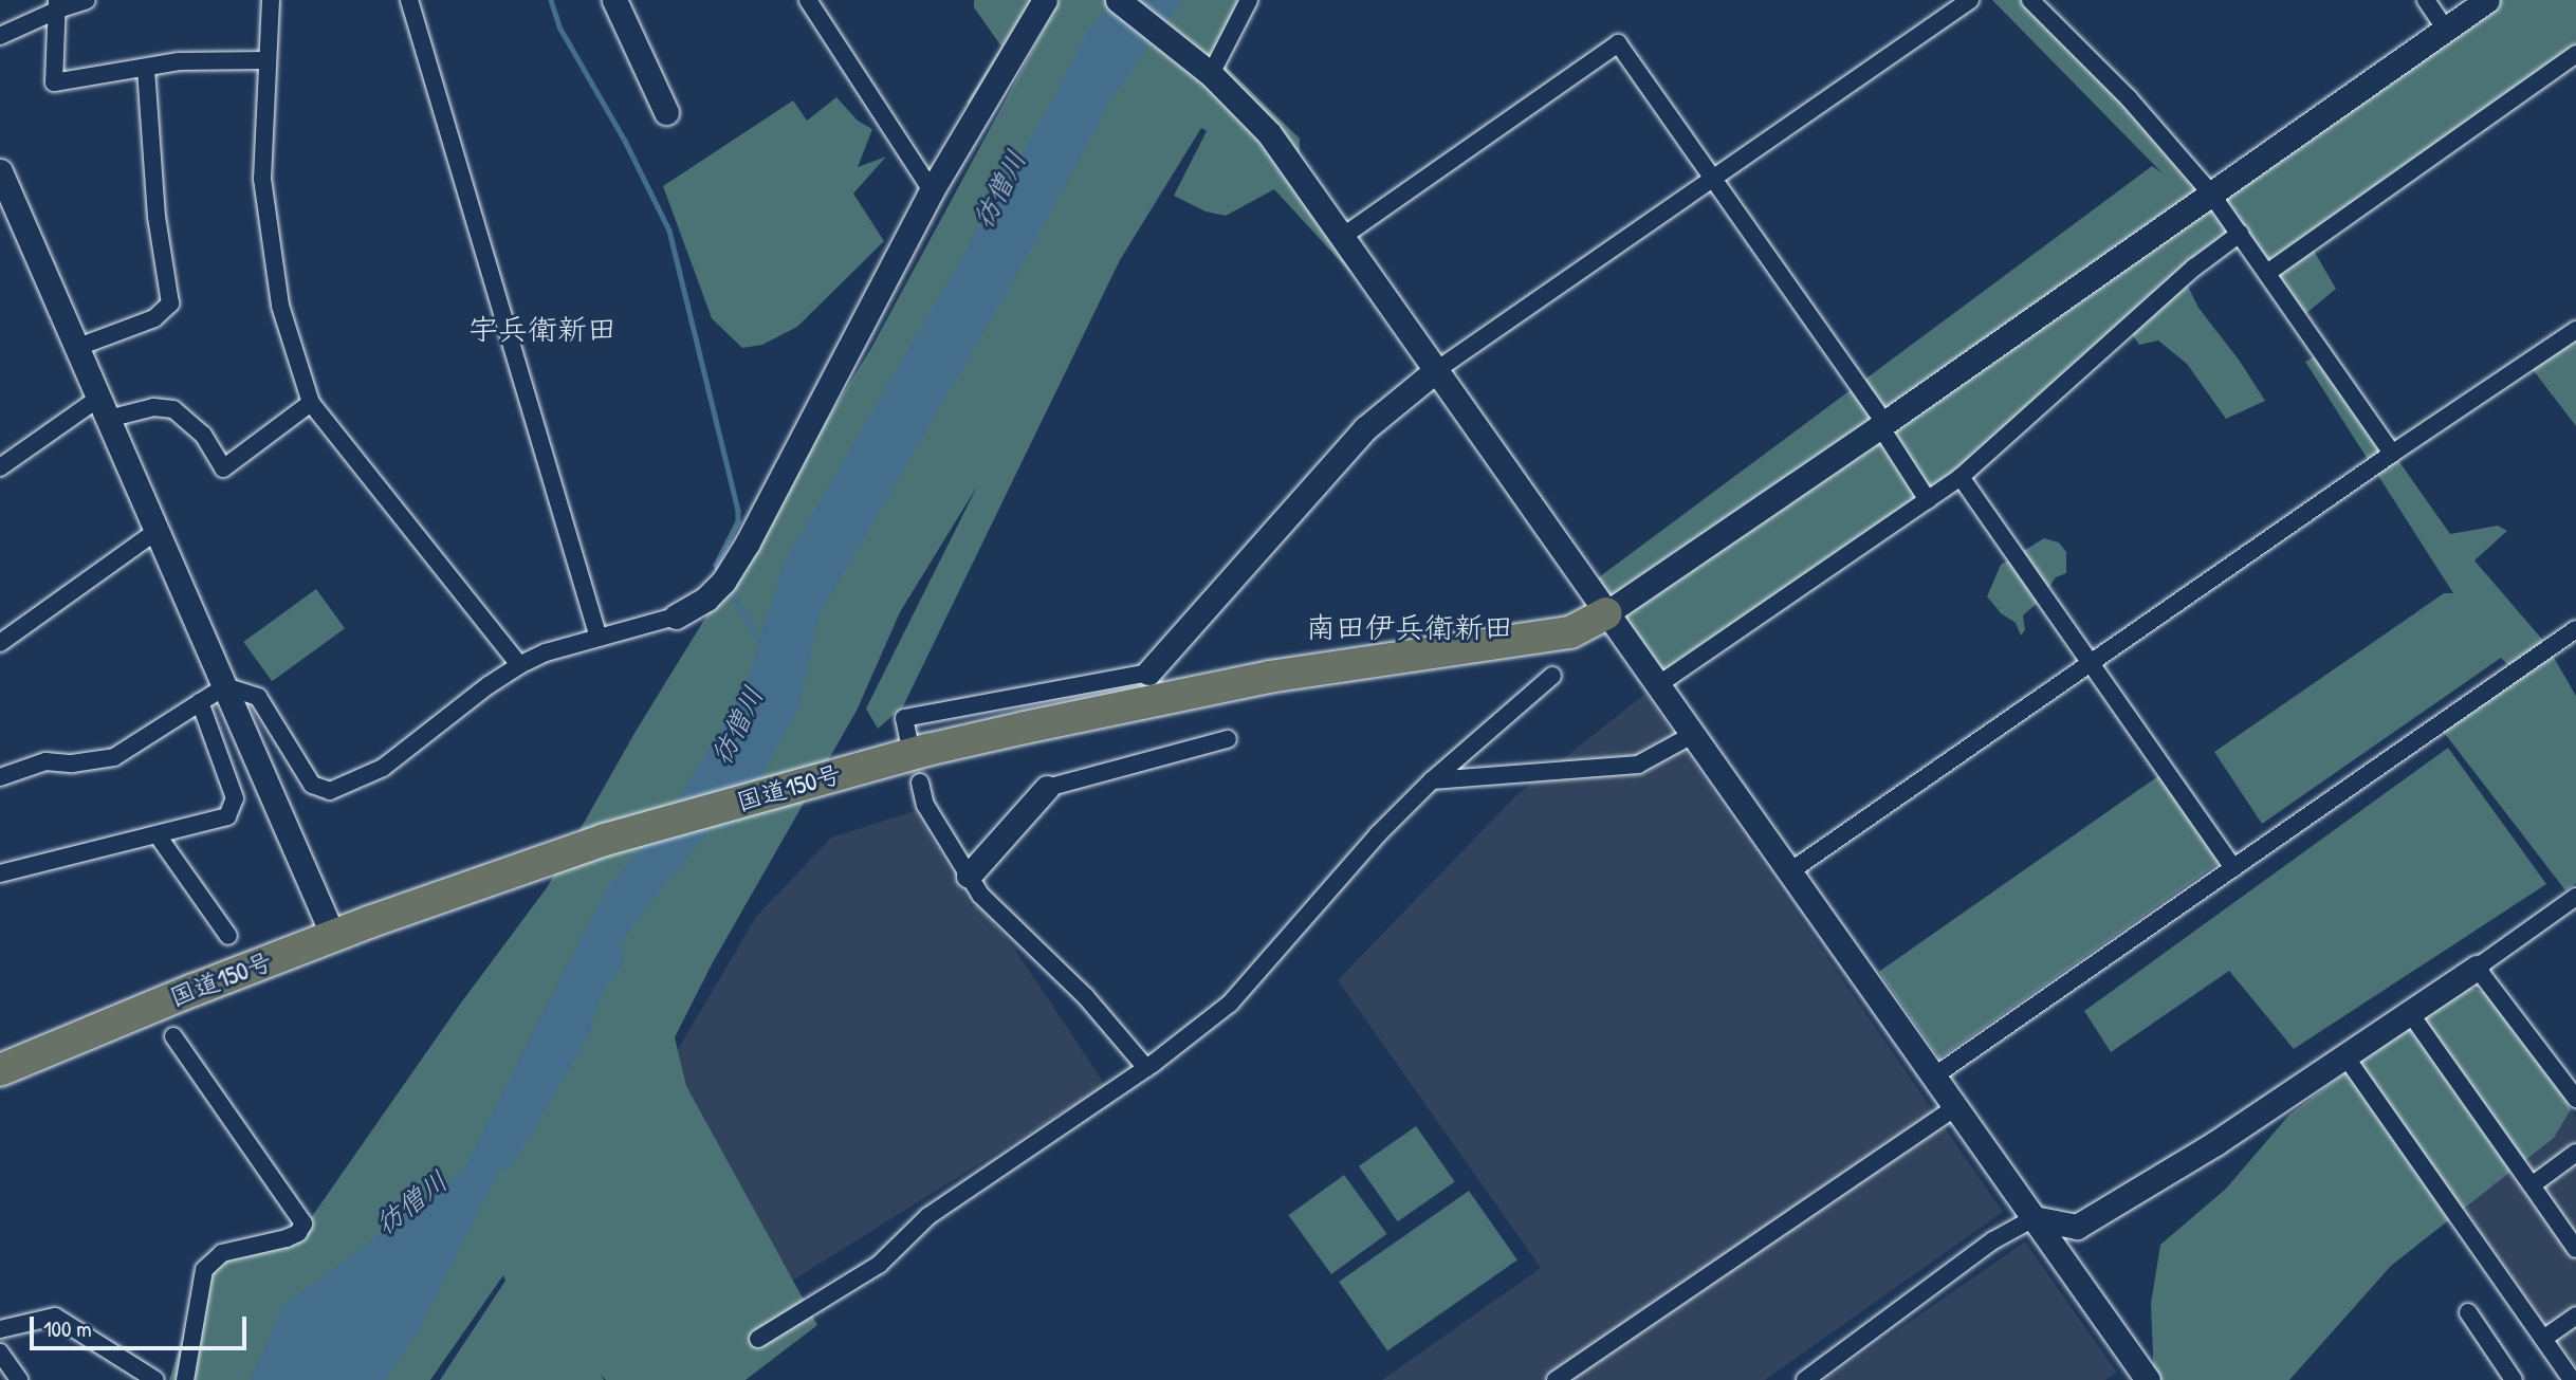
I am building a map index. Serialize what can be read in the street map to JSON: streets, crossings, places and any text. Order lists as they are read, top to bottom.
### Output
{
  "streets": {
    "highway": ["国道150号"]
  },
  "districts": ["宇兵衛新田", "南田伊兵衛新田"],
  "water": ["彷僧川"],
  "scale_bar": "100 m"
}
